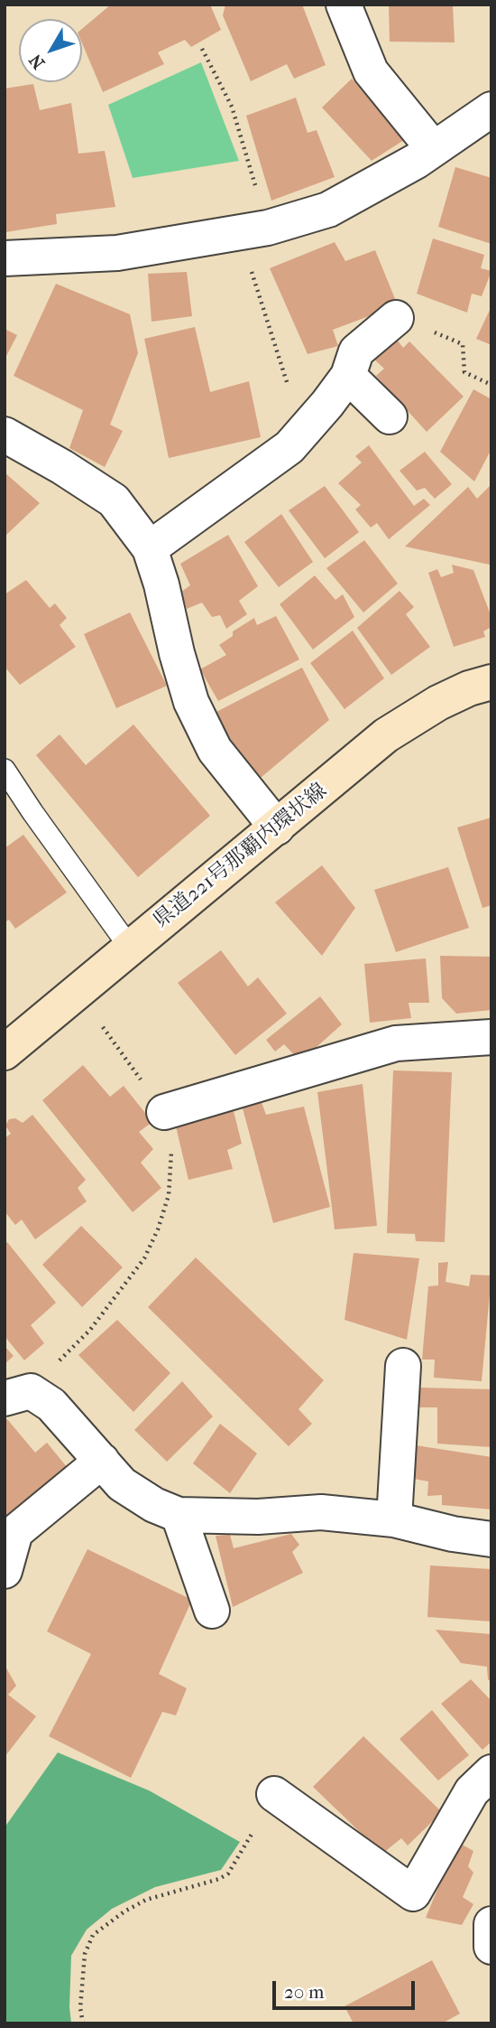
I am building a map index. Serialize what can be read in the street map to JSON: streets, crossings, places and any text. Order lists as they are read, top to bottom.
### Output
{
  "streets": {
    "main road": ["県道221号那覇内環状線"]
  },
  "scale_bar": "20 m",
  "north": "bottom left"
}
